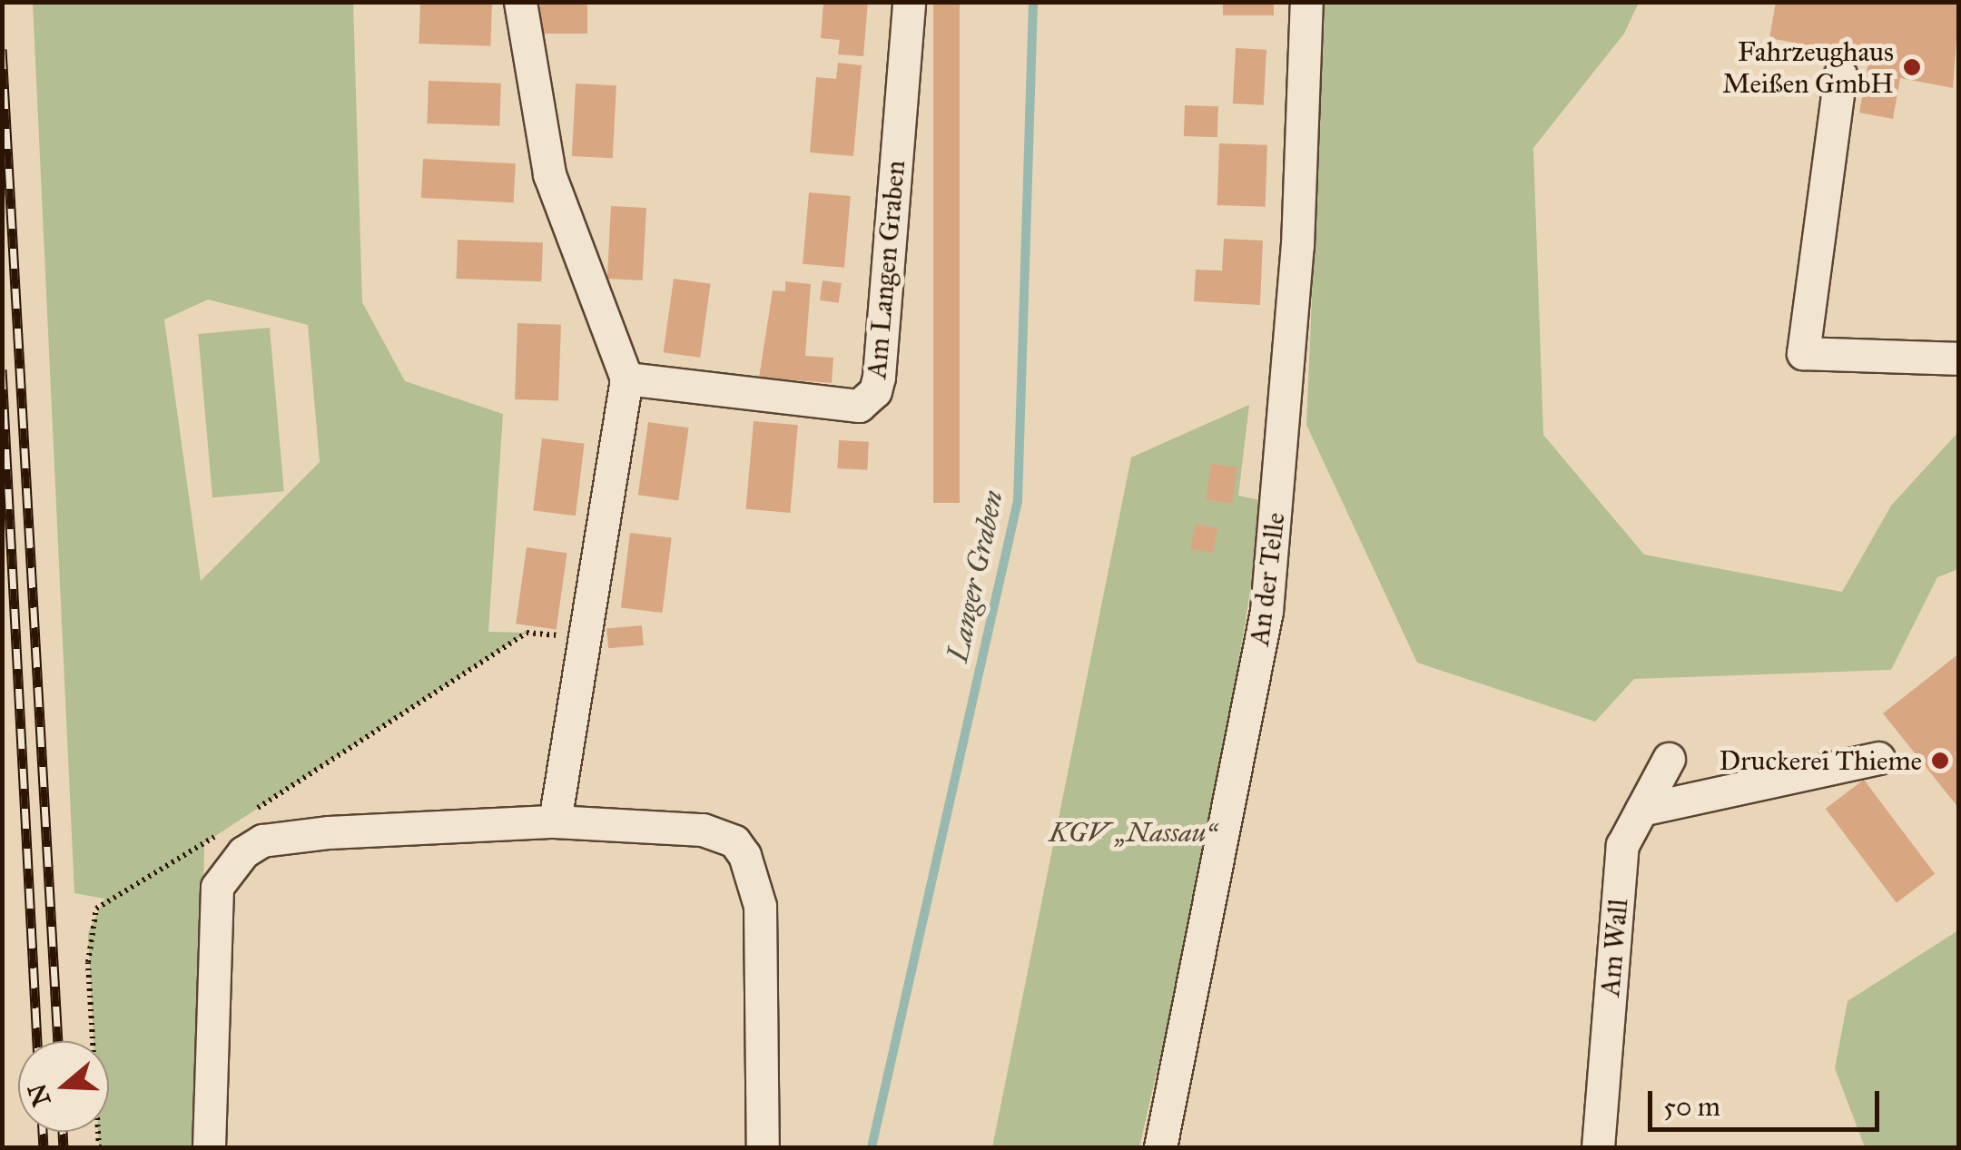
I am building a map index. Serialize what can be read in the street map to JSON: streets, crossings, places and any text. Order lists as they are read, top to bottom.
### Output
{
  "streets": {
    "street": ["Am Langen Graben", "An der Telle", "Am Wall"]
  },
  "water": ["Langer Graben"],
  "parks": ["KGV „Nassau“"],
  "places": ["Fahrzeughaus Meißen GmbH", "Druckerei Thieme"],
  "scale_bar": "50 m",
  "north": "left"
}
